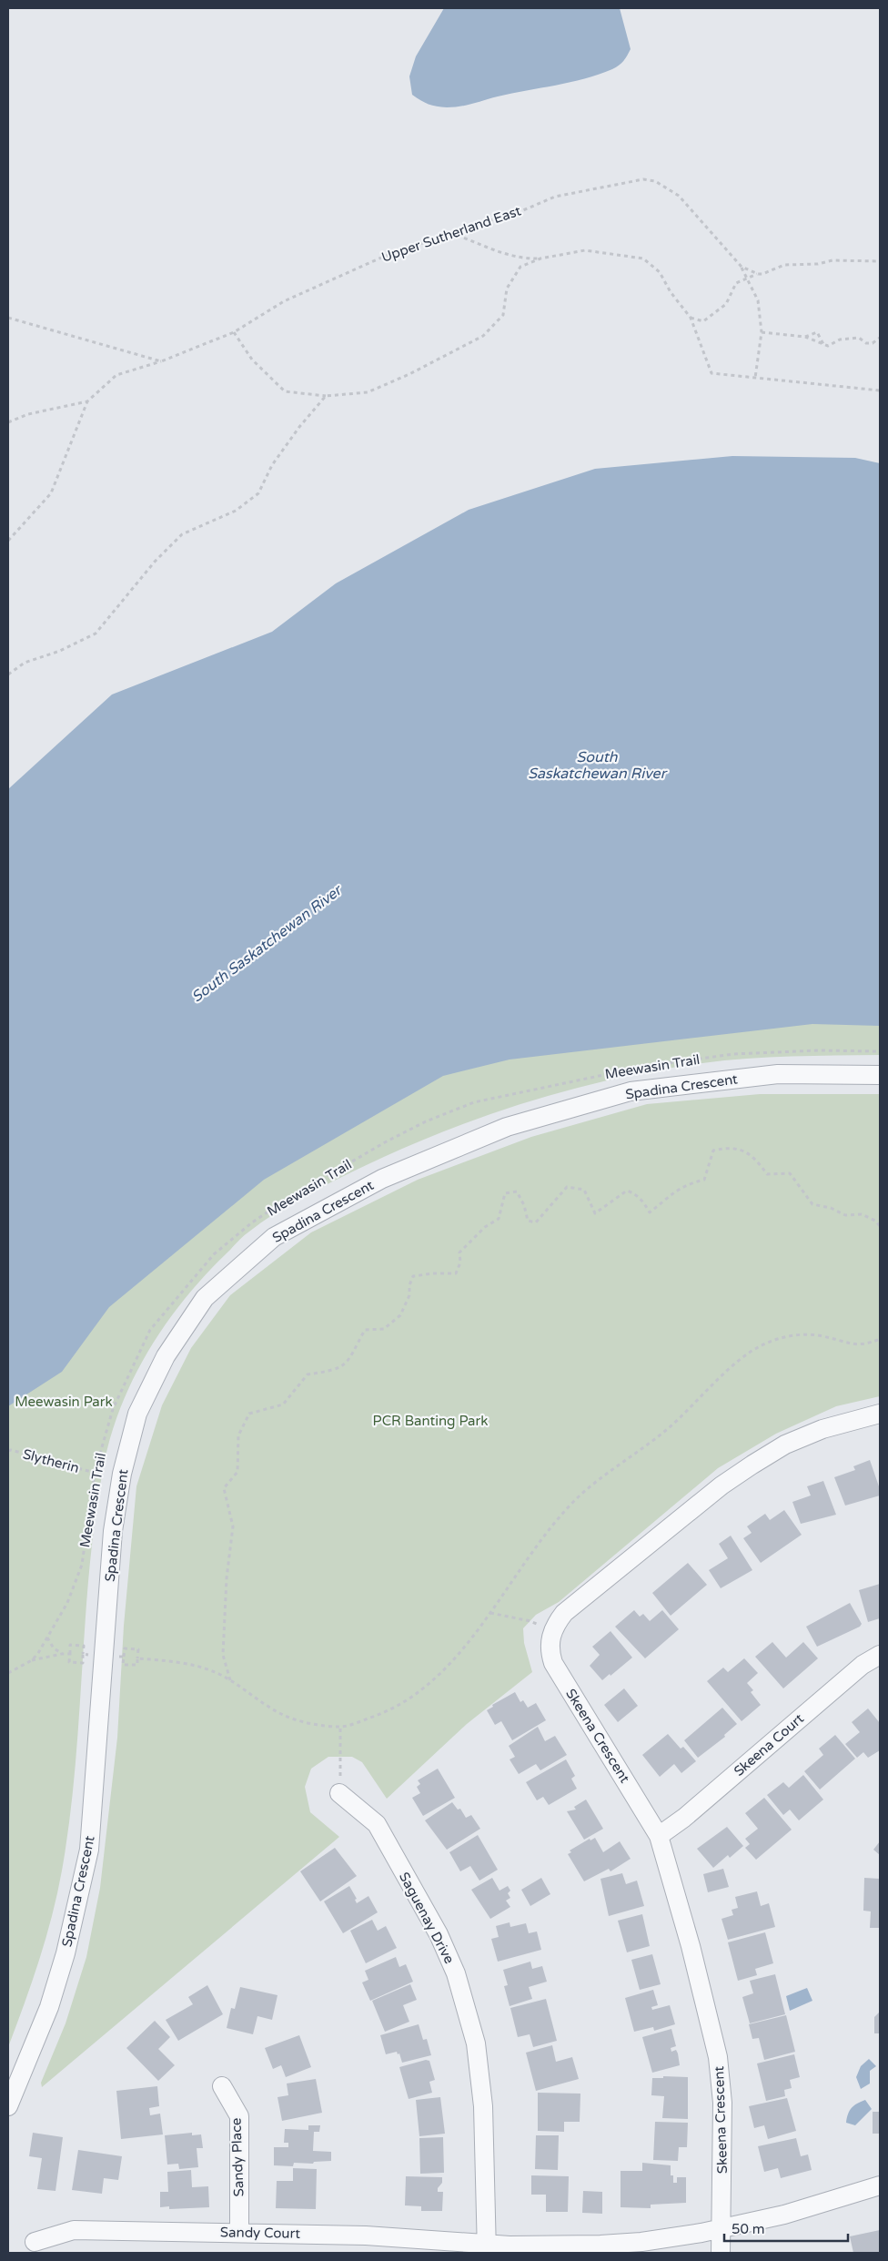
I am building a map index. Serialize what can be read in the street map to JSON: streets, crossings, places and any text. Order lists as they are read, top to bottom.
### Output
{
  "streets": {
    "street": [
      "Spadina Crescent",
      "Skeena Crescent",
      "Skeena Court",
      "Saguenay Drive",
      "Sandy Place",
      "Sandy Court"
    ],
    "path": ["Upper Sutherland East", "Meewasin Trail", "Slytherin"]
  },
  "crossings": [
    ["Meewasin Trail", "Slytherin"],
    ["Skeena Crescent", "Skeena Court"],
    ["Skeena Crescent", "Sandy Court"],
    ["Saguenay Drive", "Sandy Court"],
    ["Sandy Place", "Sandy Court"]
  ],
  "water": ["South Saskatchewan River"],
  "parks": ["Meewasin Park", "PCR Banting Park"],
  "scale_bar": "50 m"
}
